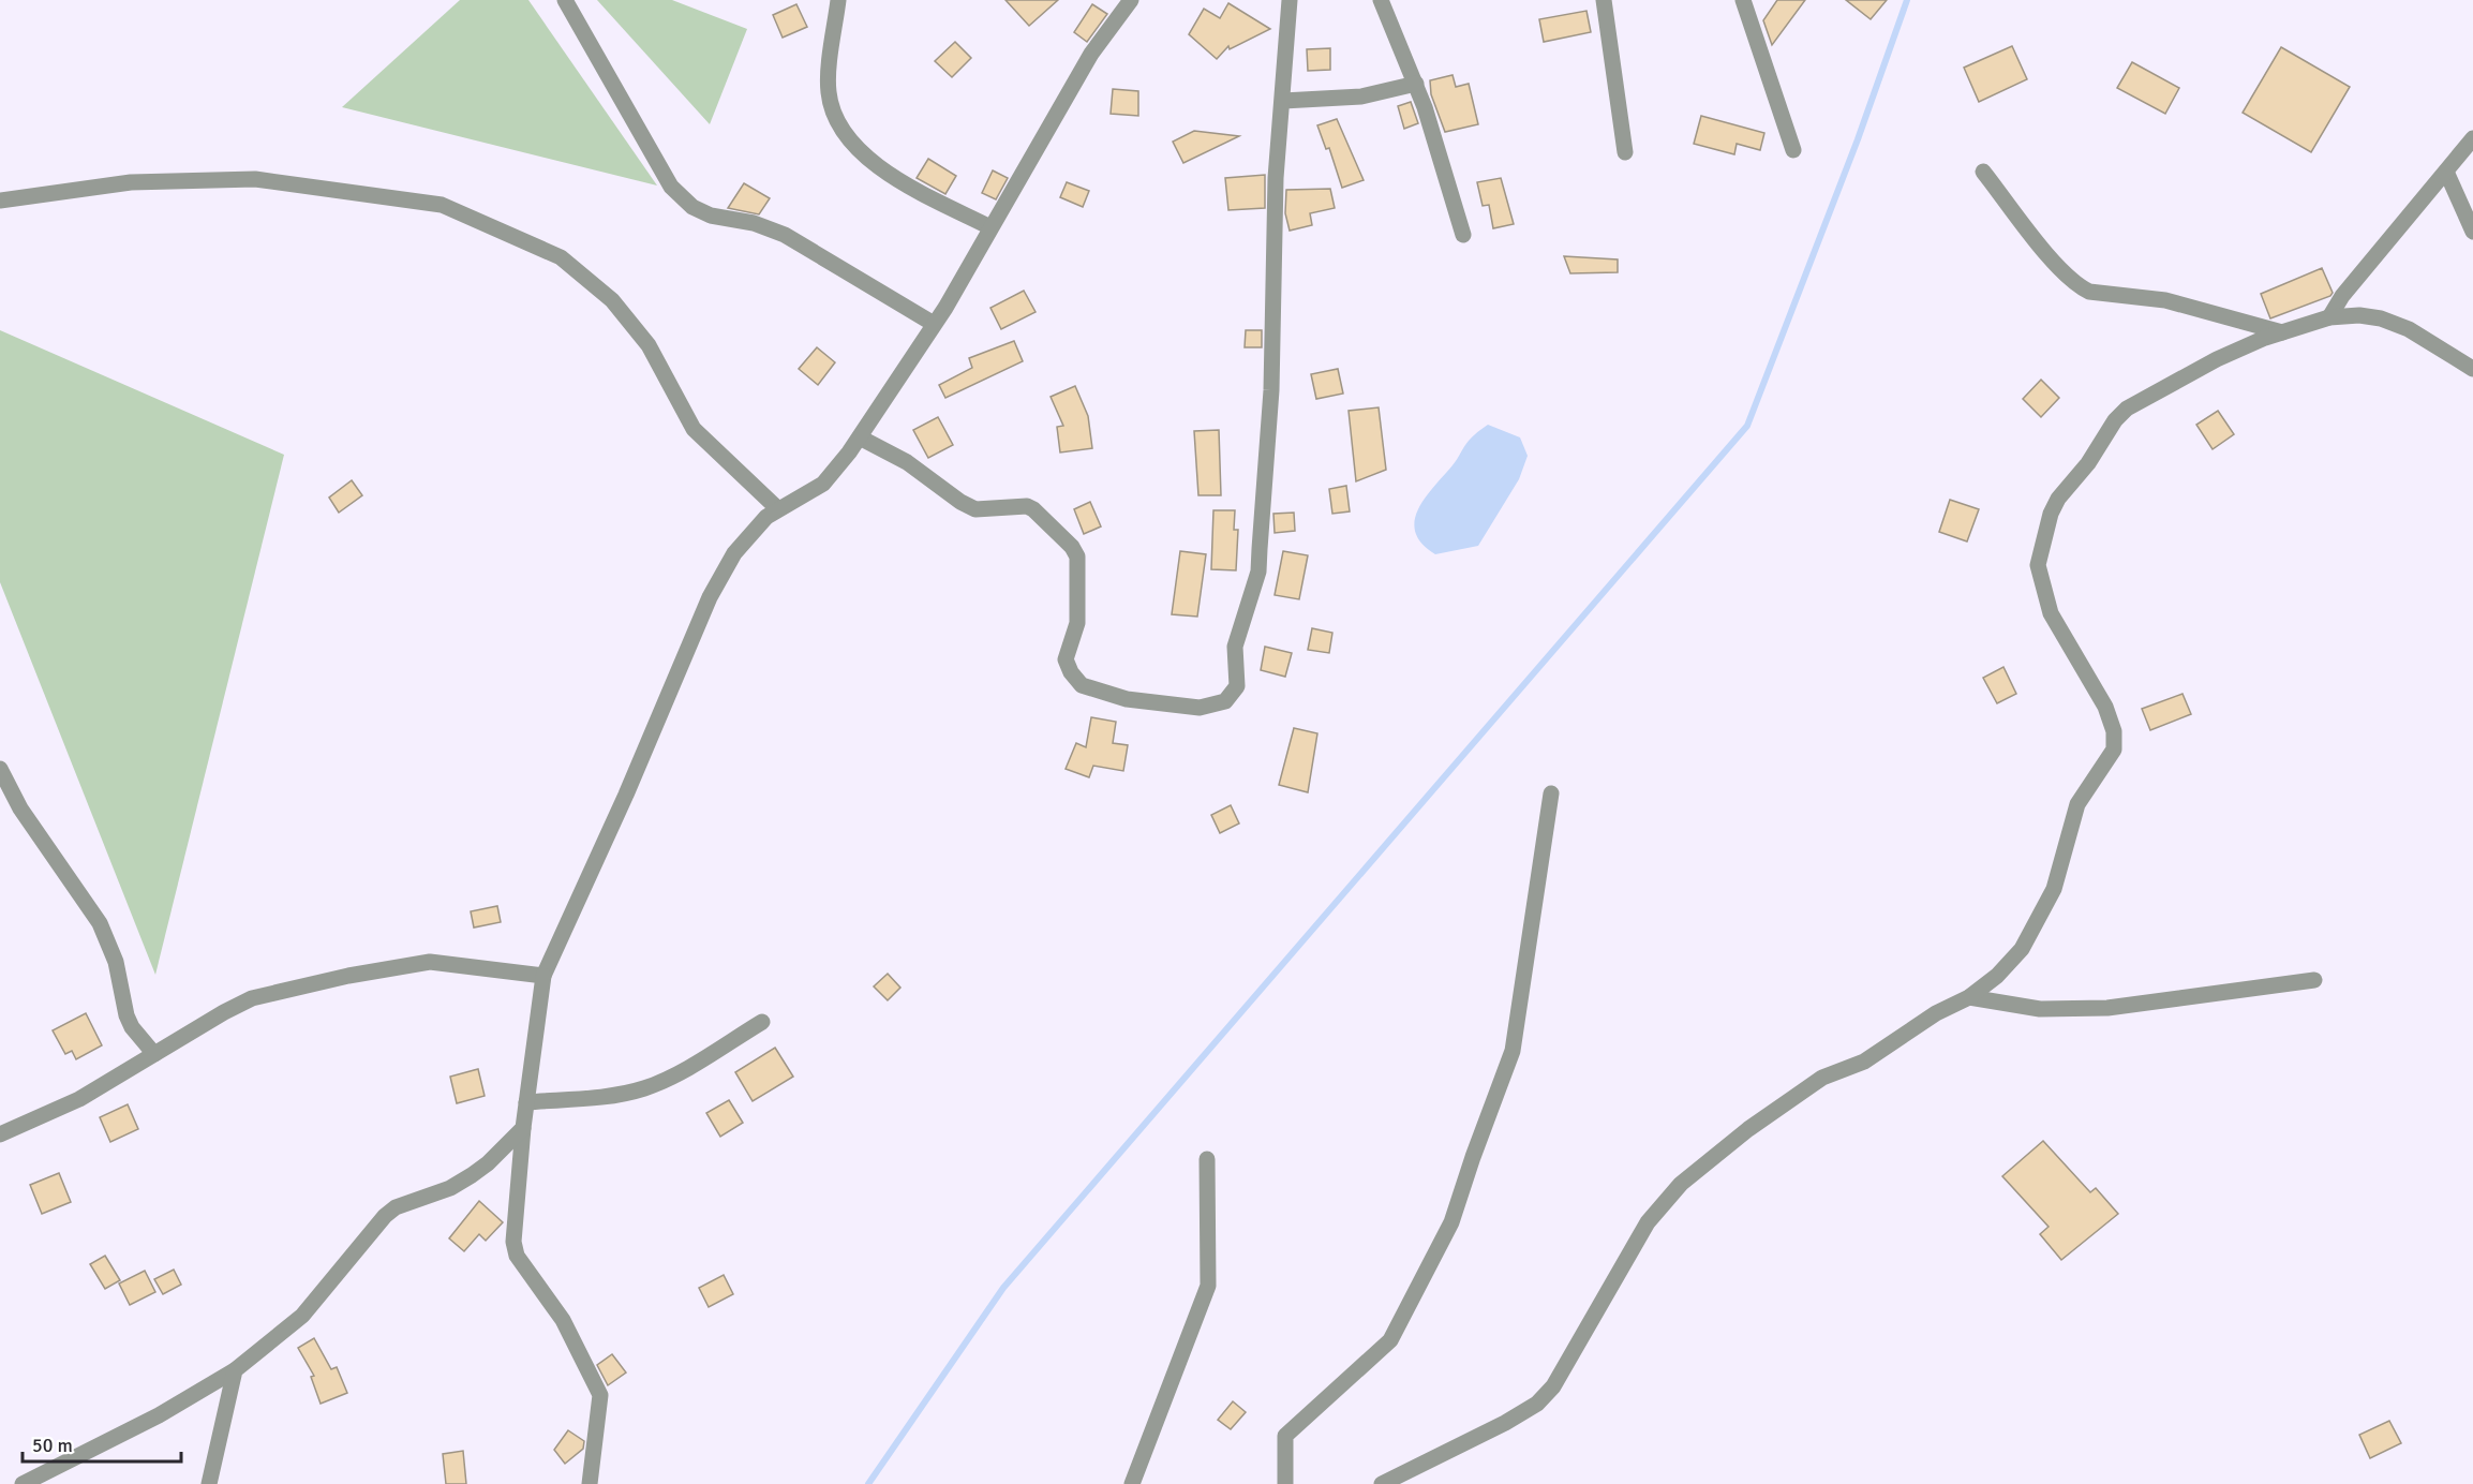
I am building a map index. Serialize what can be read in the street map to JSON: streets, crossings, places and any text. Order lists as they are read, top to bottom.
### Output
{
  "scale_bar": "50 m"
}
